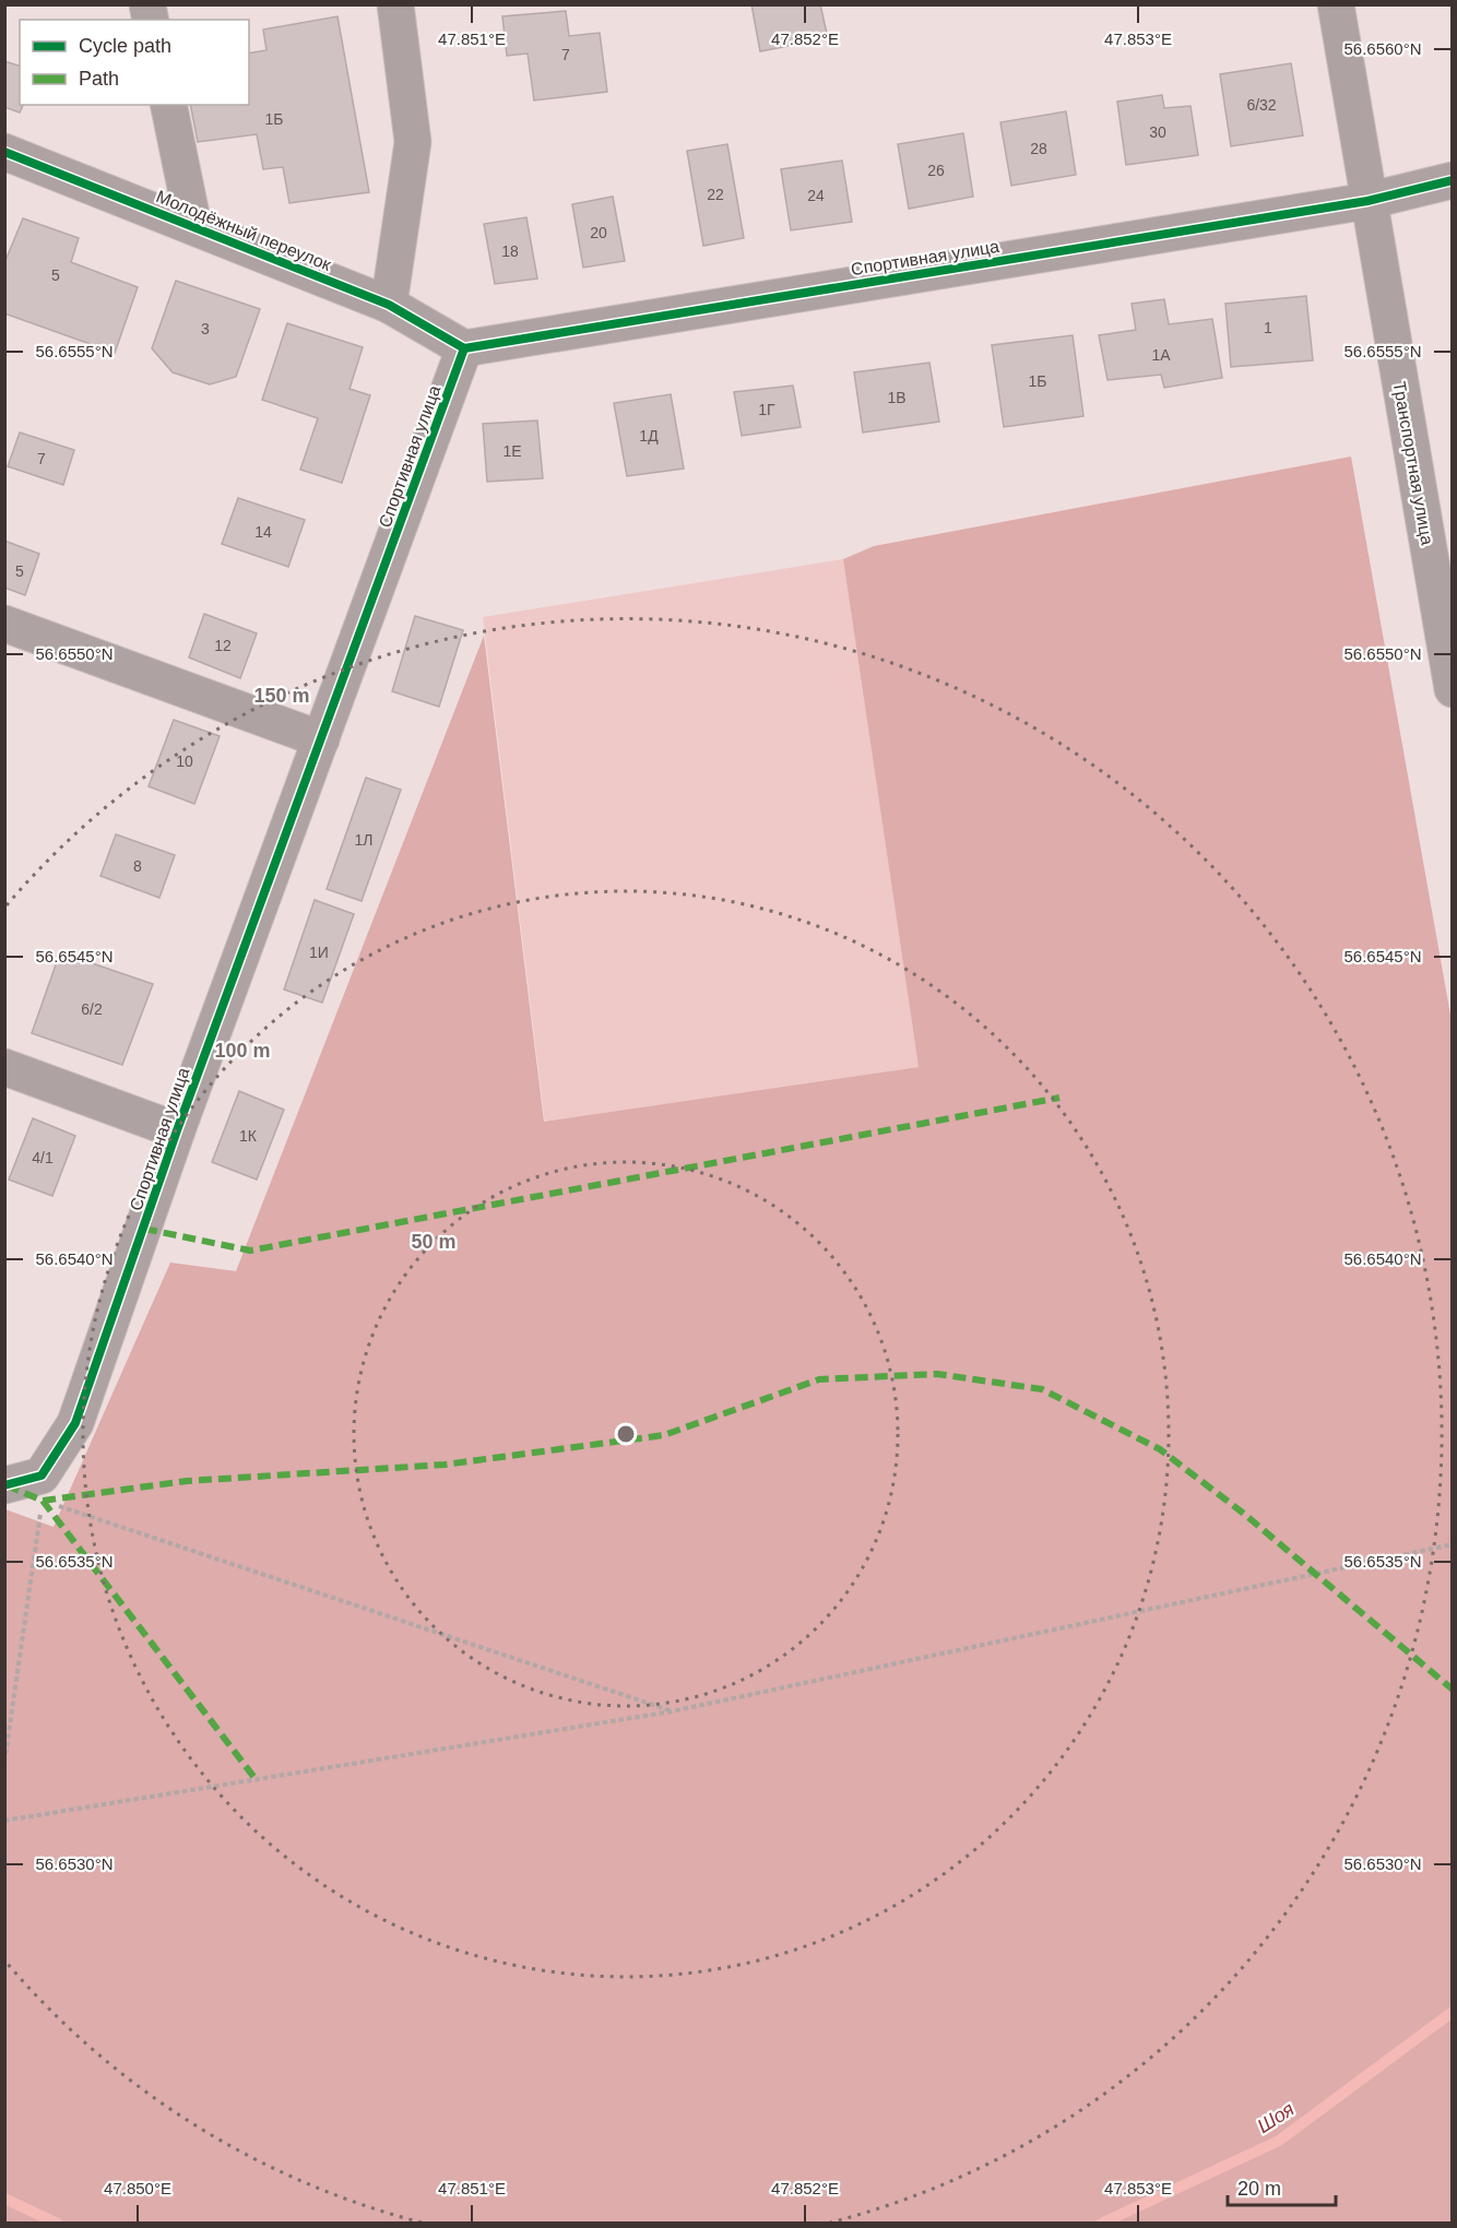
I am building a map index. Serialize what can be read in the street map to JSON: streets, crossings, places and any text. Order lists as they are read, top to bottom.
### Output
{
  "streets": {
    "street": ["Молодёжный переулок", "Спортивная улица", "Транспортная улица"]
  },
  "crossings": [
    ["Молодёжный переулок", "Спортивная улица"],
    ["Спортивная улица", "Транспортная улица"]
  ],
  "water": ["Шоя"],
  "house_numbers": [
    "7",
    "6/32",
    "1Б",
    "30",
    "28",
    "26",
    "22",
    "24",
    "20",
    "18",
    "5",
    "1",
    "3",
    "1А",
    "1Б",
    "1В",
    "1Г",
    "1Д",
    "1Е",
    "7",
    "14",
    "5",
    "12",
    "10",
    "1Л",
    "8",
    "1И",
    "6/2",
    "1К",
    "4/1"
  ],
  "legend": ["Cycle path", "Path"],
  "scale_bar": "20 m",
  "coordinates": [
    "47.851°E",
    "47.852°E",
    "47.853°E",
    "56.6560°N",
    "56.6555°N",
    "56.6550°N",
    "56.6545°N",
    "56.6540°N",
    "56.6535°N",
    "56.6530°N",
    "47.850°E"
  ],
  "rings": ["150 m", "100 m", "50 m"]
}
